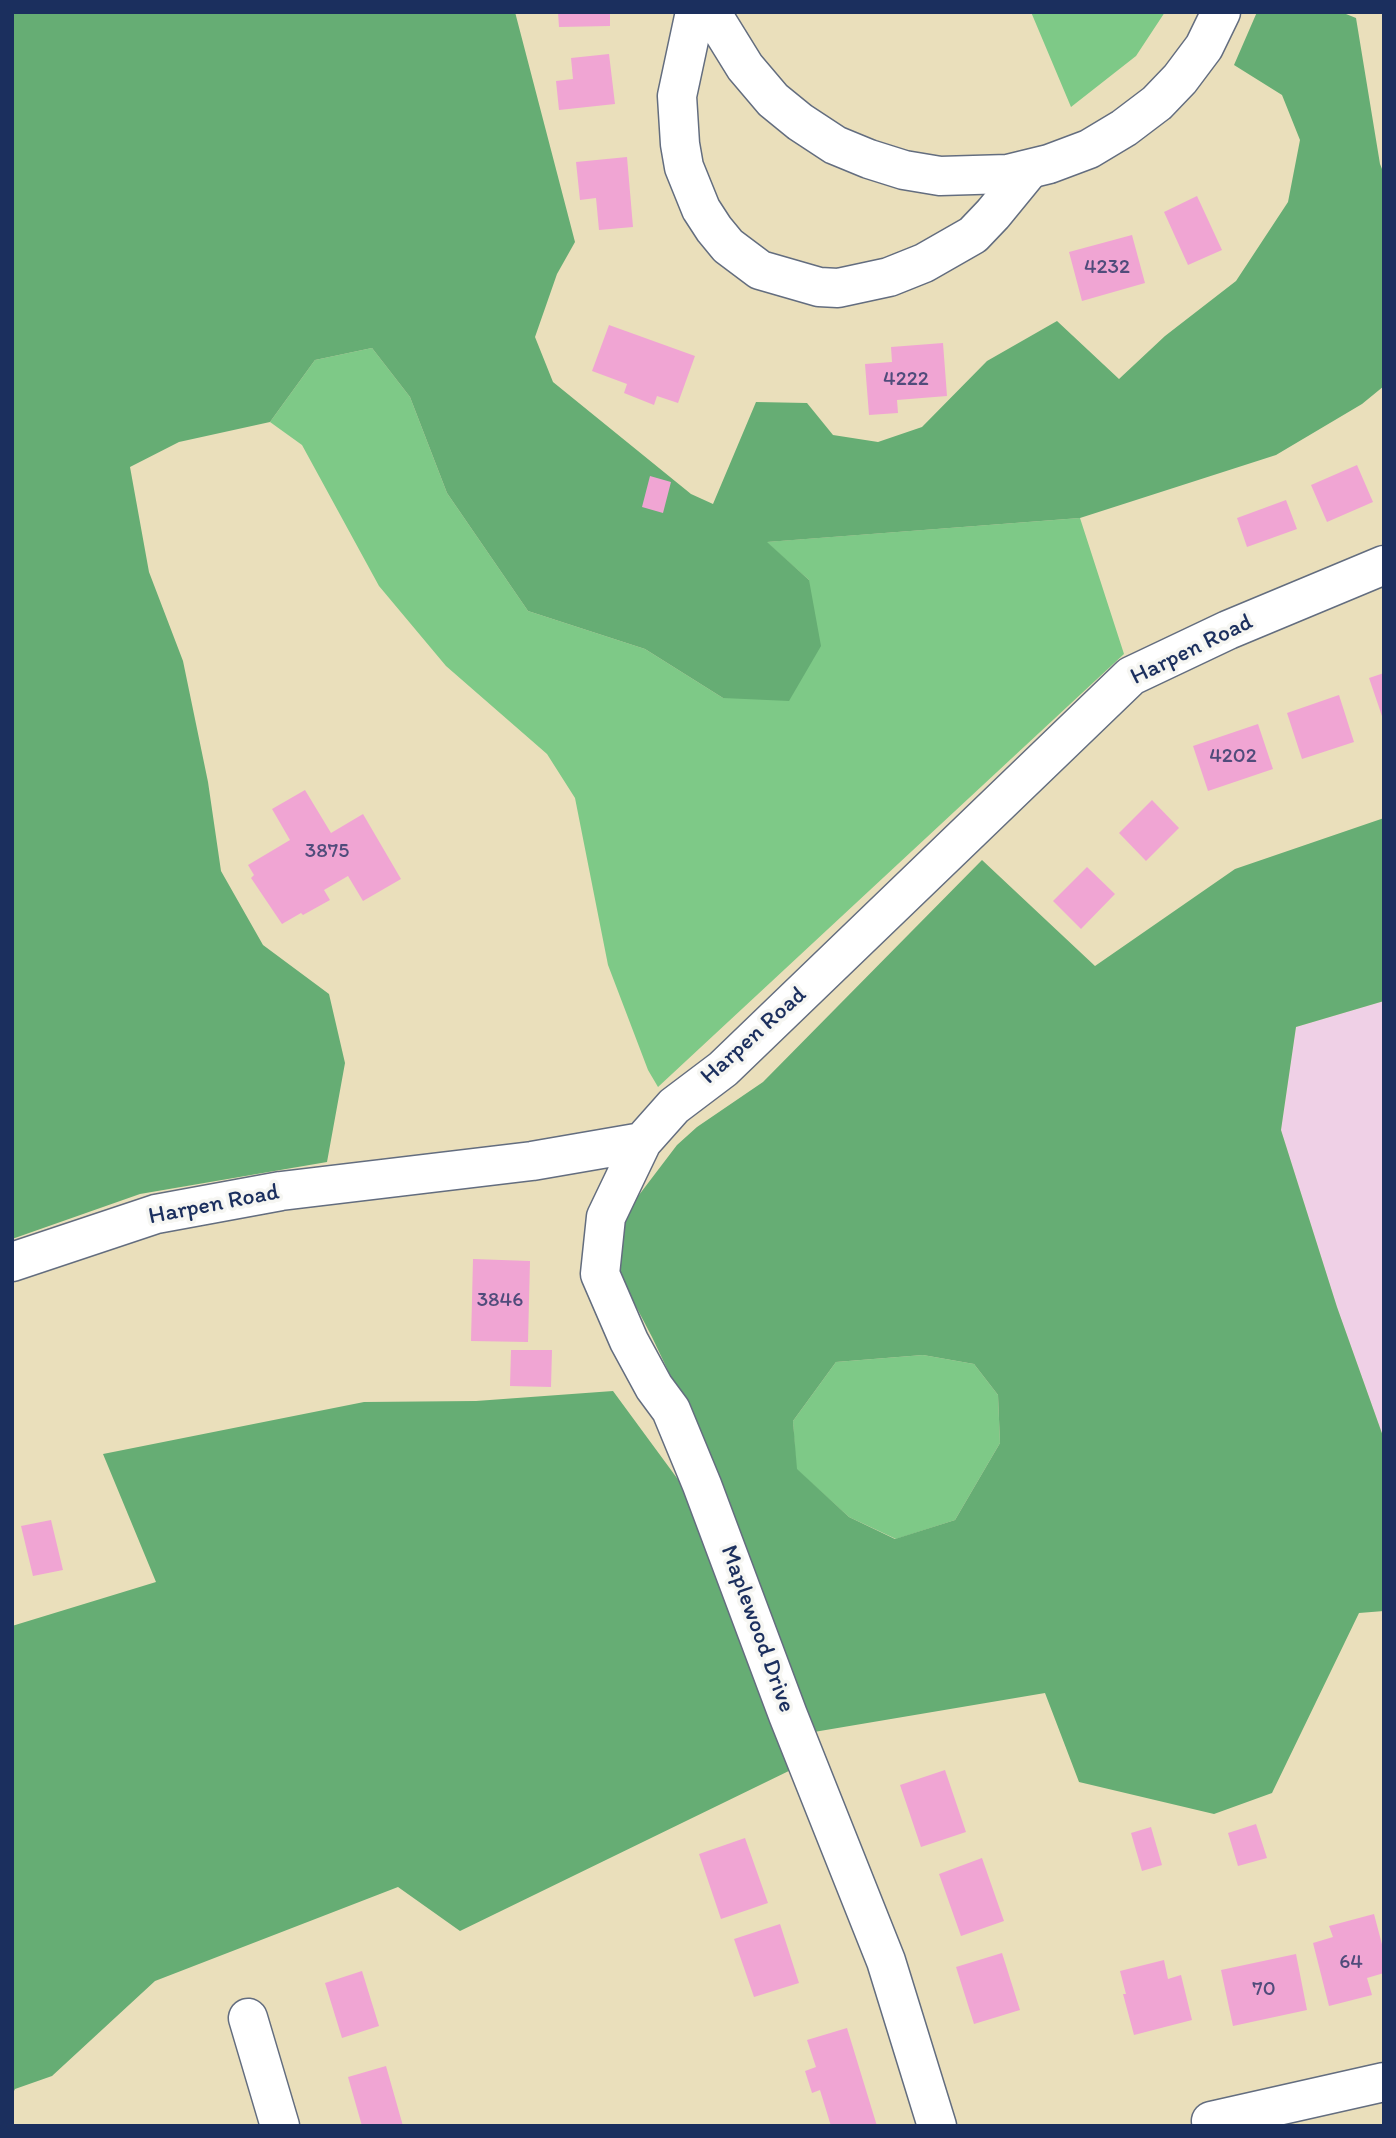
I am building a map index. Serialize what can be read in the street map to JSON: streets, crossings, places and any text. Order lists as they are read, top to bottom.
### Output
{
  "streets": {
    "street": ["Harpen Road", "Maplewood Drive"]
  },
  "crossings": [
    ["Harpen Road", "Maplewood Drive"]
  ],
  "house_numbers": [
    "4232",
    "4222",
    "4202",
    "3875",
    "3846",
    "64",
    "70"
  ]
}
